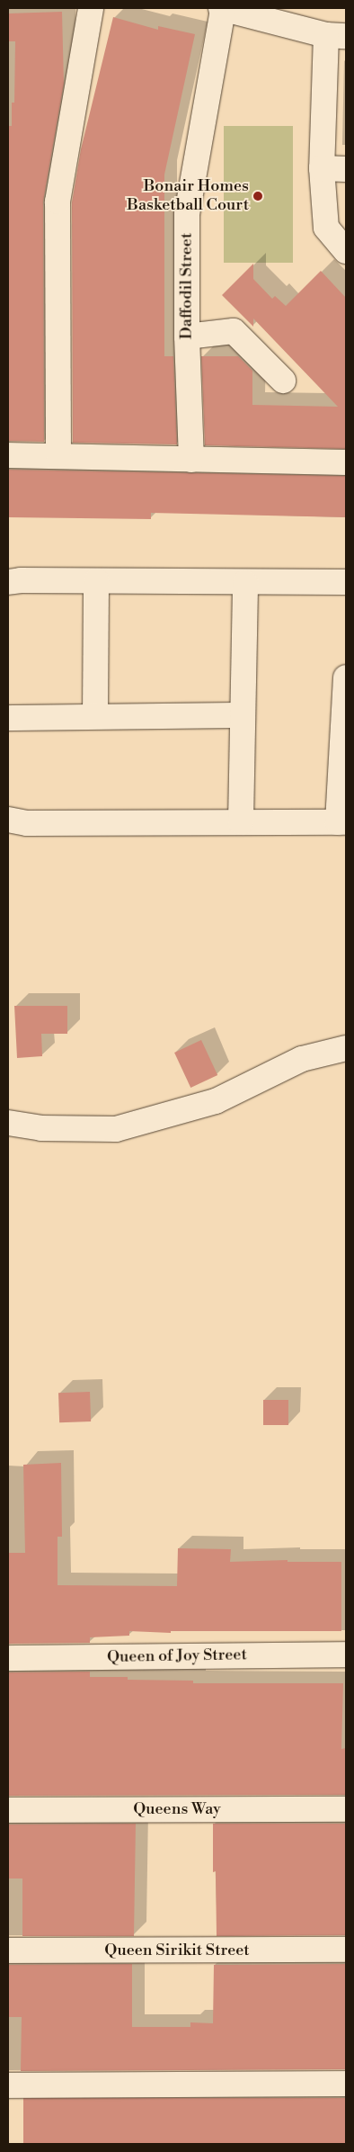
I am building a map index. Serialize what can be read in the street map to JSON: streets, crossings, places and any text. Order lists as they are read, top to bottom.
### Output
{
  "streets": {
    "street": [
      "Daffodil Street",
      "Queen of Joy Street",
      "Queens Way",
      "Queen Sirikit Street"
    ]
  },
  "places": ["Bonair Homes Basketball Court"]
}
